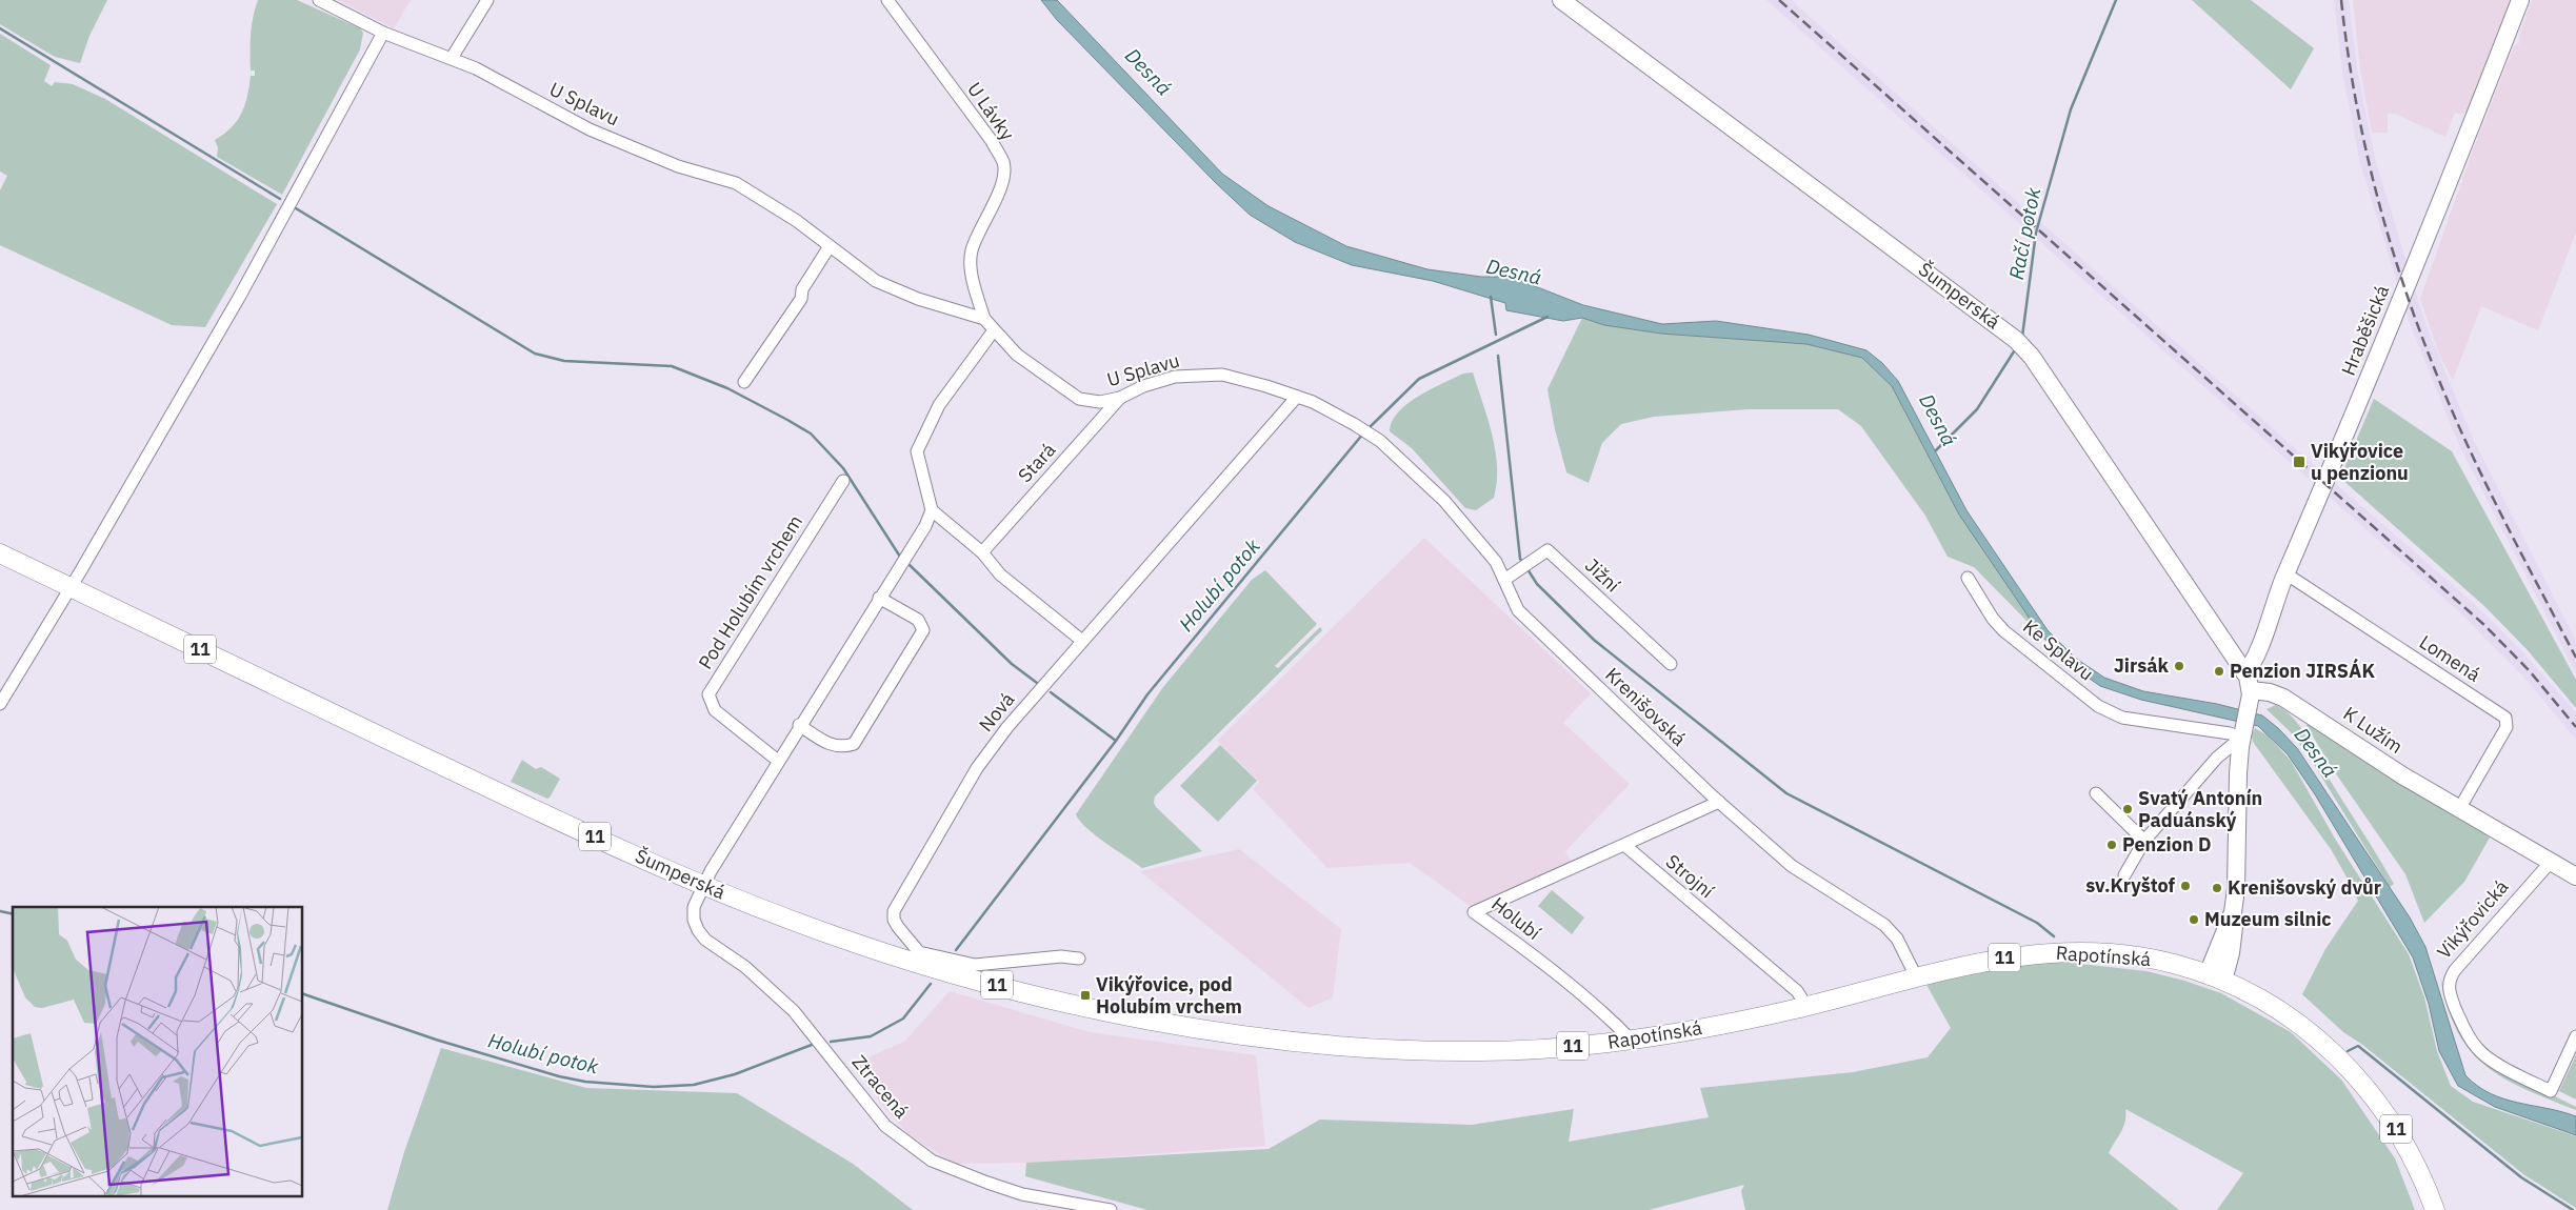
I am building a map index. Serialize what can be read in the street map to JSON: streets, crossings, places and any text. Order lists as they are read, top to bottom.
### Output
{
  "streets": {
    "main road": ["Šumperská", "11", "Rapotínská"],
    "street": [
      "U Splavu",
      "U Lávky",
      "Hraběšická",
      "Stará",
      "Jižní",
      "Pod Holubím vrchem",
      "Ke Splavu",
      "Lomená",
      "Krenišovská",
      "Nová",
      "K Lužím",
      "Strojní",
      "Holubí",
      "Vikýřovická",
      "Ztracená"
    ]
  },
  "crossings": [
    ["U Splavu", "U Lávky"],
    ["U Splavu", "Stará"],
    ["U Splavu", "Krenišovská"],
    ["U Splavu", "Nová"],
    ["Šumperská", "Hraběšická"],
    ["Šumperská", "11"],
    ["Šumperská", "K Lužím"],
    ["Šumperská", "Rapotínská"],
    ["Šumperská", "Ztracená"],
    ["Hraběšická", "Lomená"],
    ["Jižní", "Krenišovská"],
    ["Lomená", "K Lužím"],
    ["Krenišovská", "Strojní"],
    ["Krenišovská", "Rapotínská"],
    ["Strojní", "Holubí"],
    ["Strojní", "Rapotínská"],
    ["Holubí", "Rapotínská"]
  ],
  "water": ["Desná", "Račí potok", "Holubí potok"],
  "places": {
    "transit": ["Vikýřovice u penzionu", "Vikýřovice, pod Holubím vrchem"],
    "other": [
      "Jirsák",
      "Penzion JIRSÁK",
      "Svatý Antonín Paduánský",
      "Penzion D",
      "sv.Kryštof",
      "Krenišovský dvůr",
      "Muzeum silnic"
    ]
  }
}
